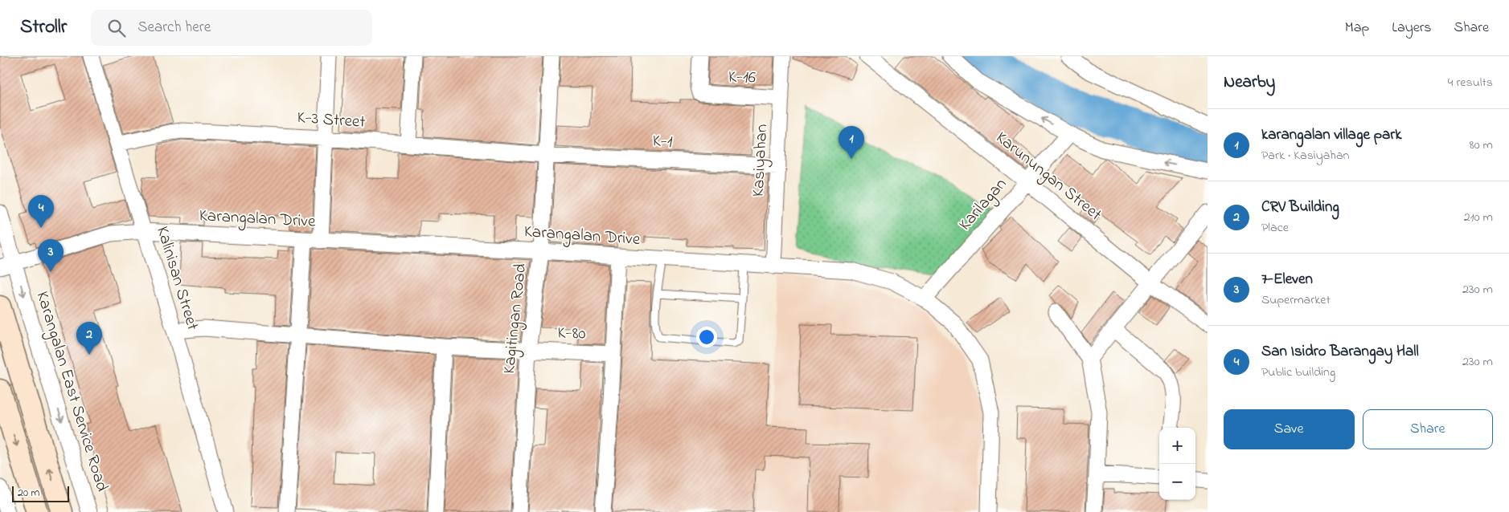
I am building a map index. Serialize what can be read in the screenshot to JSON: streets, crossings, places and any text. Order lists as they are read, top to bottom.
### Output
{
  "streets": {
    "street": [
      "K-16",
      "K-3 Street",
      "K-1",
      "Kasiyahan",
      "Karunungan Street",
      "Karilagan",
      "Karangalan Drive",
      "Kalinisan Street",
      "Kagitingan Road",
      "K-80",
      "Karangalan East Service Road"
    ]
  },
  "crossings": [
    ["K-16", "Kasiyahan"],
    ["K-3 Street", "K-1"],
    ["K-3 Street", "Kalinisan Street"],
    ["K-3 Street", "Kagitingan Road"],
    ["K-1", "Kasiyahan"],
    ["K-1", "Kagitingan Road"],
    ["Kasiyahan", "Karangalan Drive"],
    ["Karunungan Street", "Karilagan"],
    ["Karilagan", "Karangalan Drive"],
    ["Karangalan Drive", "Kalinisan Street"],
    ["Karangalan Drive", "Kagitingan Road"],
    ["Karangalan Drive", "Karangalan East Service Road"],
    ["Kalinisan Street", "K-80"],
    ["Kagitingan Road", "K-80"]
  ],
  "one_way": ["Karangalan East Service Road"],
  "scale_bar": "20 m",
  "page": {
    "header": "Strollr",
    "search": "Search here",
    "nav": ["Map", "Layers", "Share"],
    "heading": ["Nearby", "4 results"],
    "list": [
      {
        "mark": "1",
        "name": "karangalan village park",
        "note": "Park · Kasiyahan",
        "value": "80 m"
      },
      {
        "mark": "2",
        "name": "CRV Building",
        "note": "Place",
        "value": "210 m"
      },
      {
        "mark": "3",
        "name": "7-Eleven",
        "note": "Supermarket",
        "value": "230 m"
      },
      {
        "mark": "4",
        "name": "San Isidro Barangay Hall",
        "note": "Public building",
        "value": "230 m"
      }
    ],
    "pins": [
      "1",
      "4",
      "3",
      "2"
    ],
    "buttons": ["Save", "Share"],
    "map_buttons": ["+", "−"],
    "scale": "20 m"
  }
}
